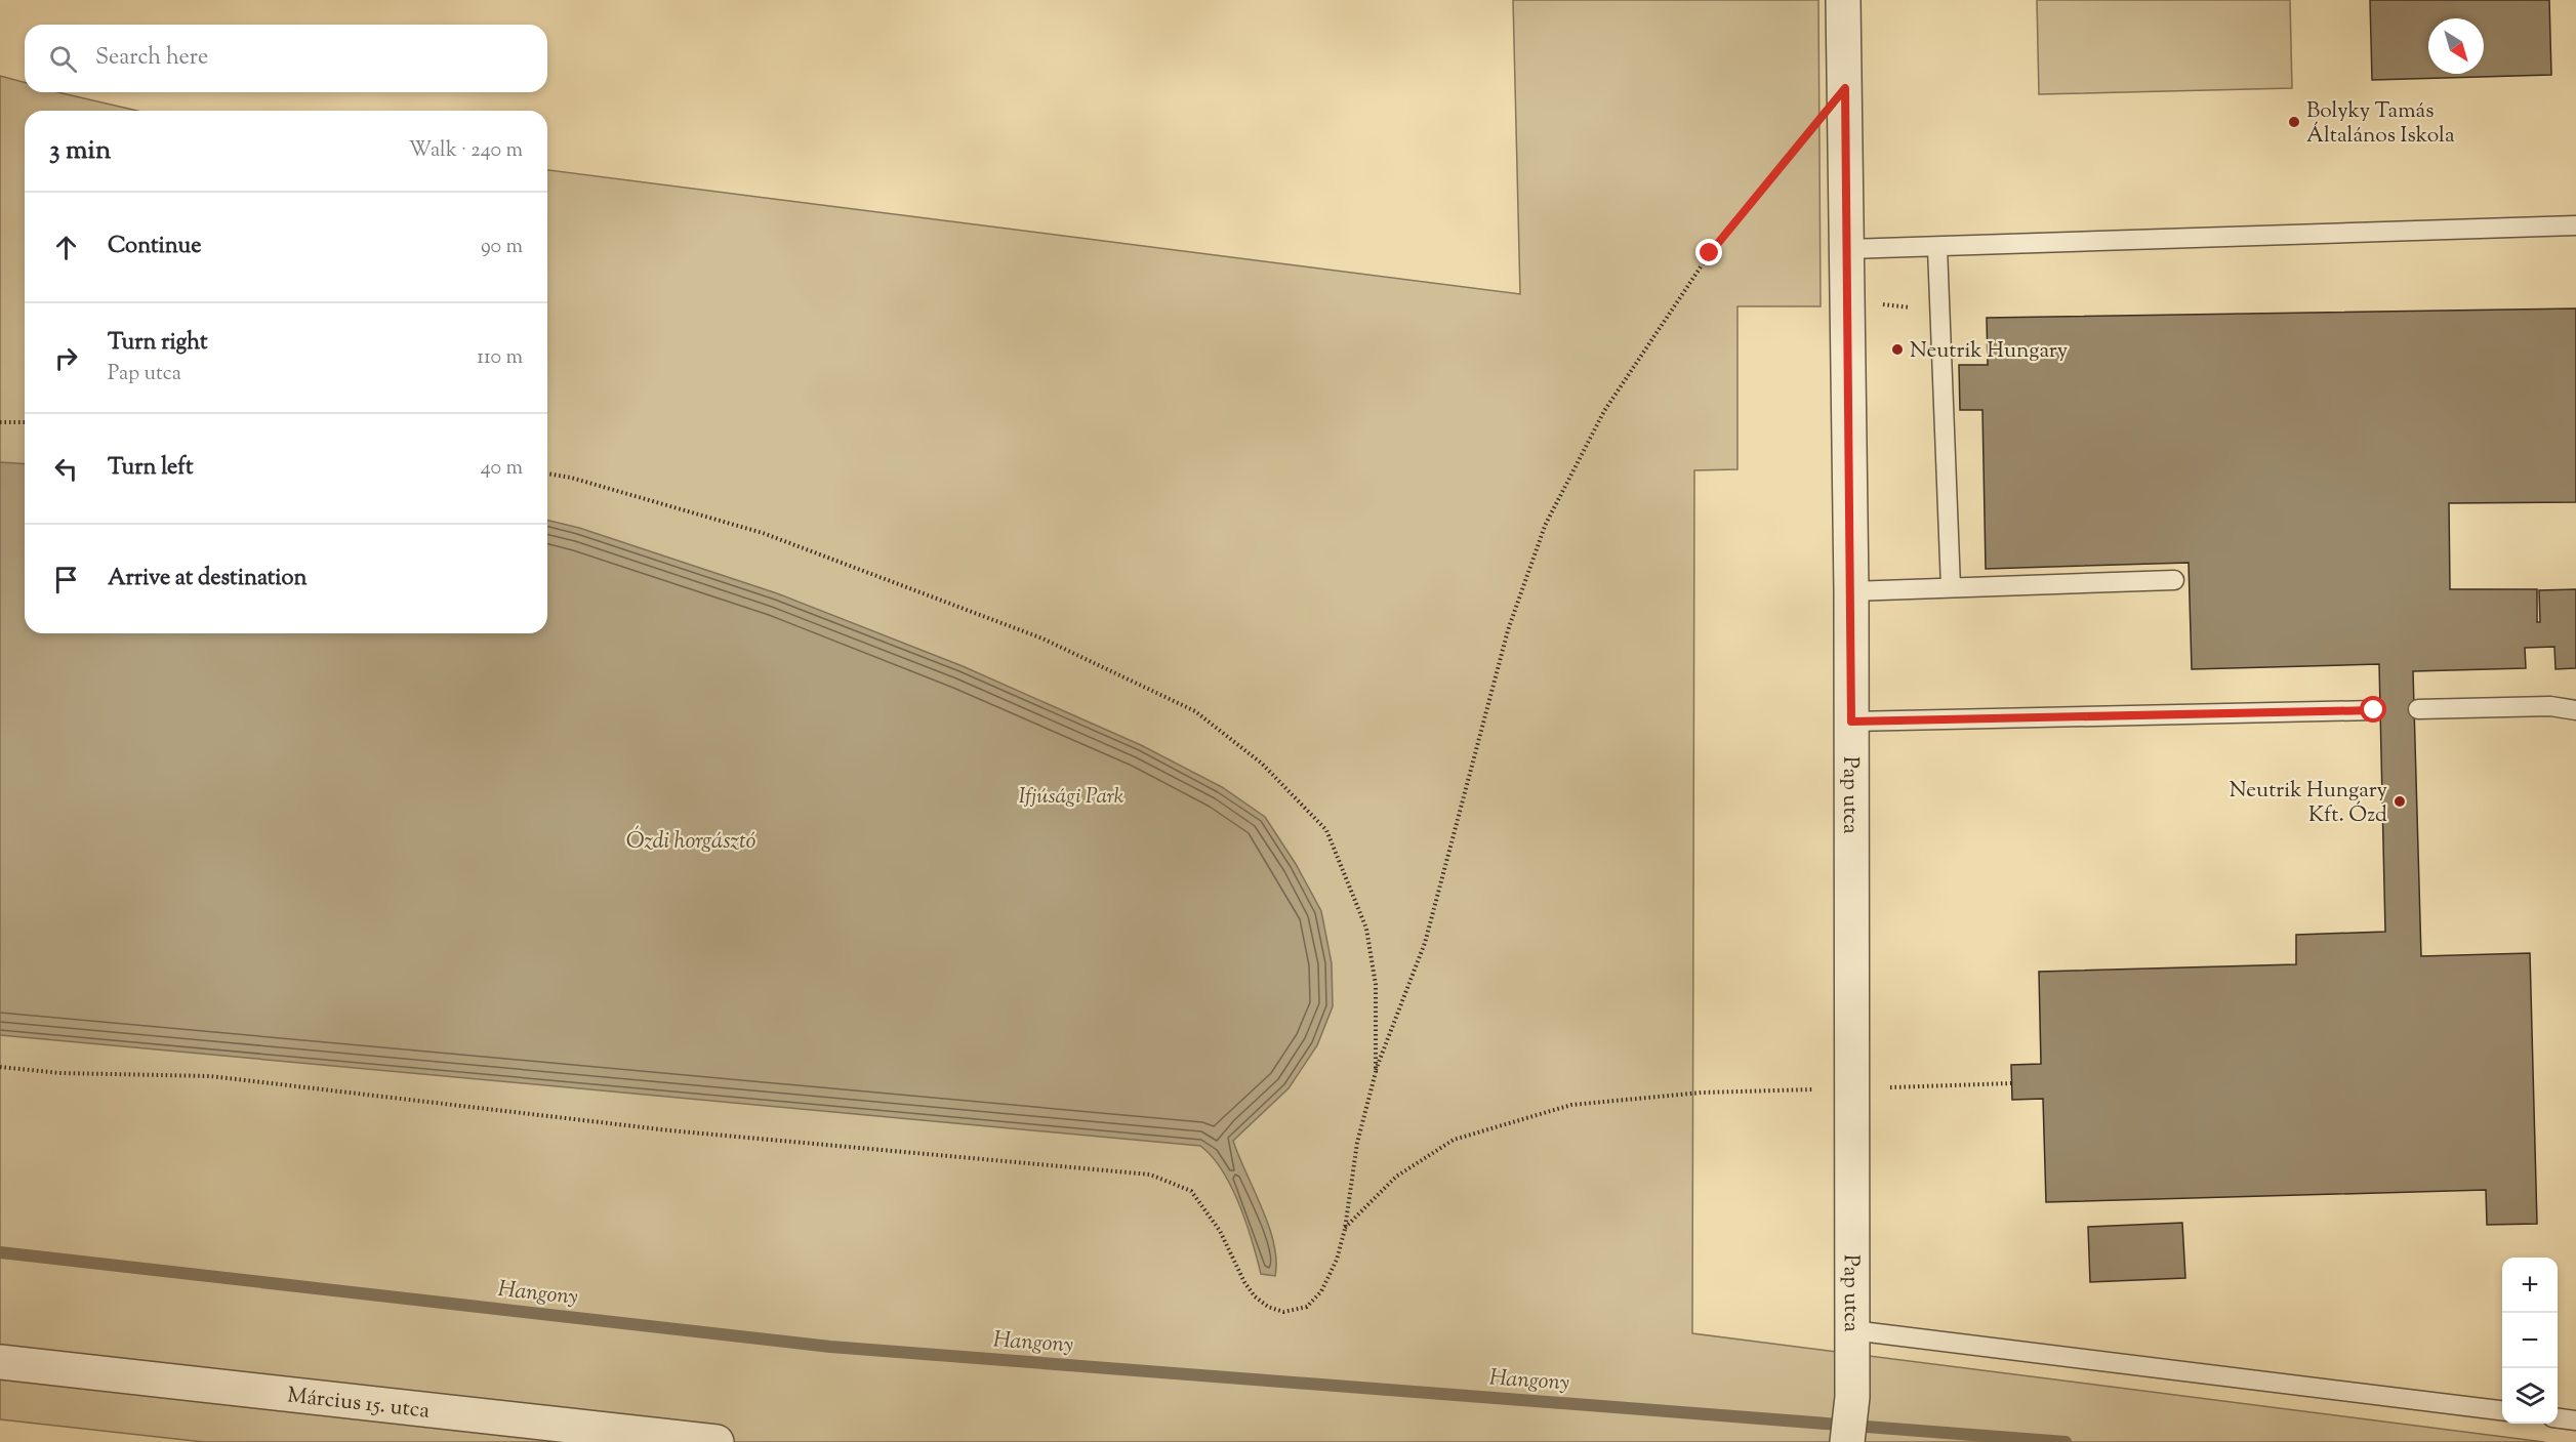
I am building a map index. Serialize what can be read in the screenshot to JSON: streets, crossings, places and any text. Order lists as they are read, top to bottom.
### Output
{
  "streets": {
    "street": ["Pap utca", "Március 15. utca"]
  },
  "water": ["Ózdi horgásztó", "Hangony"],
  "parks": ["Ifjúsági Park"],
  "places": ["Bolyky Tamás Általános Iskola", "Neutrik Hungary", "Neutrik Hungary Kft. Ózd"],
  "north": "bottom right",
  "page": {
    "search": "Search here",
    "heading": ["3 min", "Walk · 240 m"],
    "list": [
      ["Continue", "90 m"],
      ["Turn right", "Pap utca", "110 m"],
      ["Turn left", "40 m"],
      "Arrive at destination"
    ],
    "map_buttons": ["+", "−"]
  }
}
